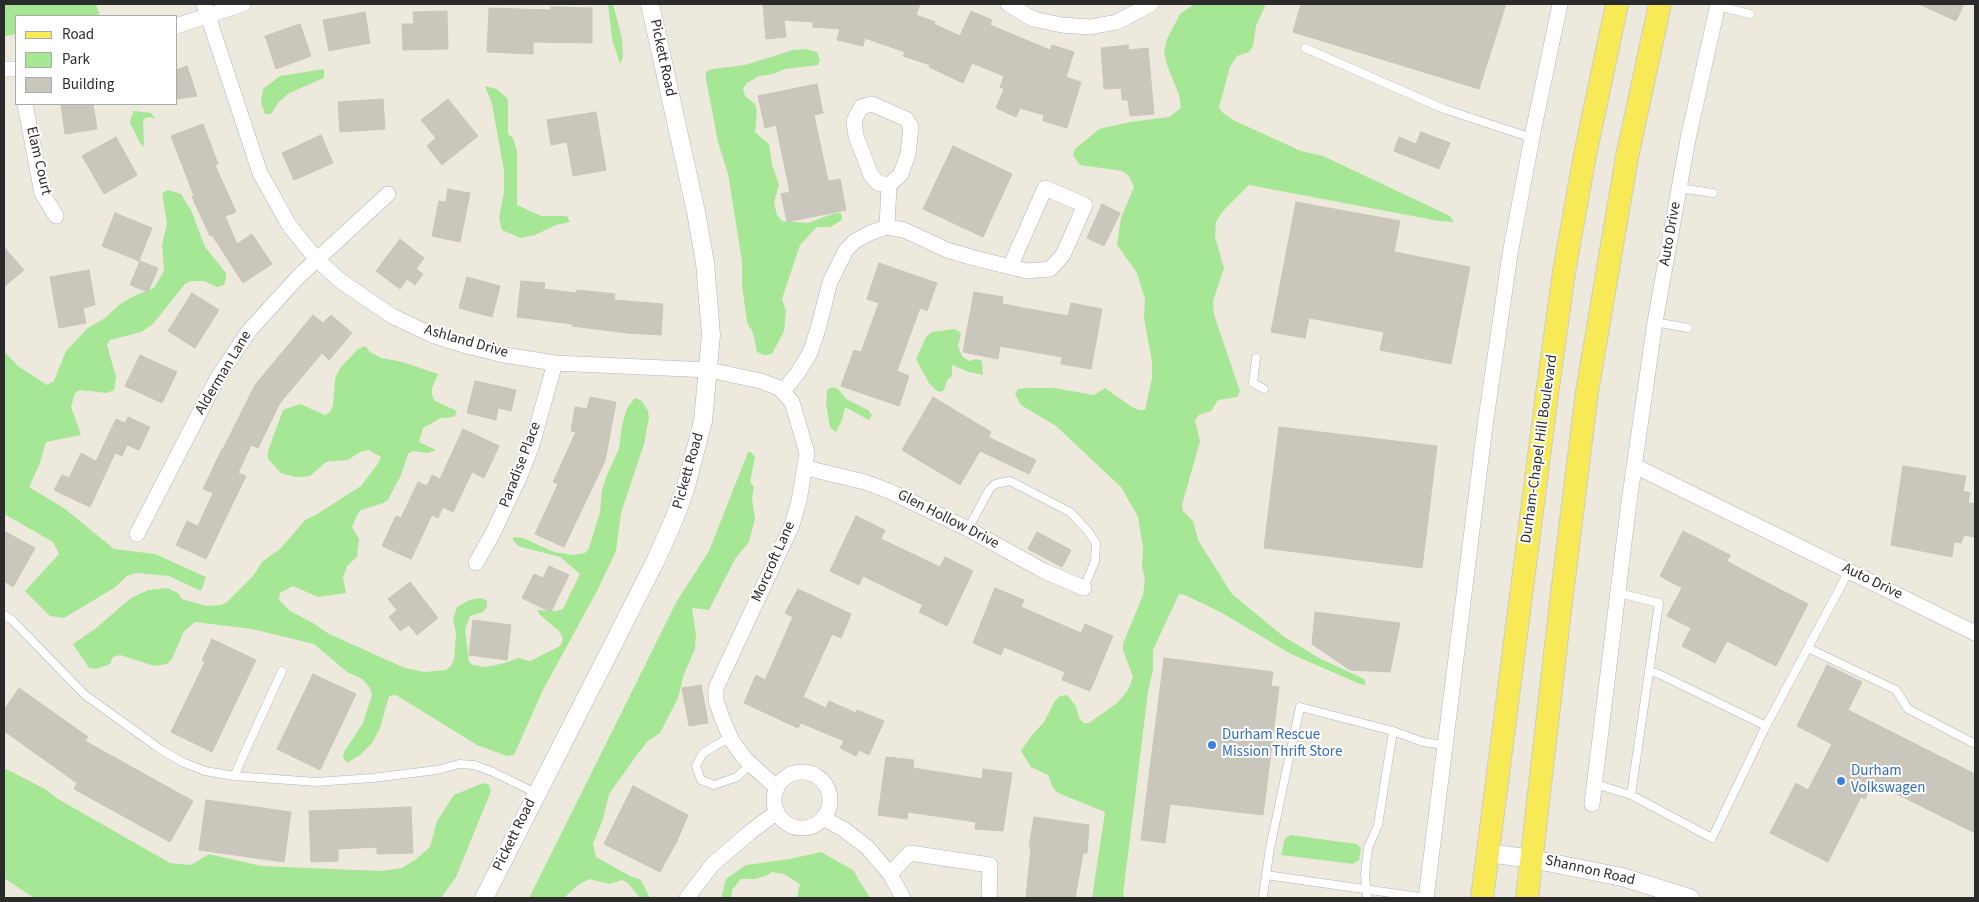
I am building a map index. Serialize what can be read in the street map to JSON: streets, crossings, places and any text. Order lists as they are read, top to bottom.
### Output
{
  "streets": {
    "main road": ["Durham-Chapel Hill Boulevard"],
    "street": [
      "Pickett Road",
      "Elam Court",
      "Auto Drive",
      "Ashland Drive",
      "Alderman Lane",
      "Paradise Place",
      "Glen Hollow Drive",
      "Morcroft Lane",
      "Shannon Road"
    ]
  },
  "crossings": [
    ["Pickett Road", "Ashland Drive"],
    ["Ashland Drive", "Alderman Lane"],
    ["Ashland Drive", "Paradise Place"],
    ["Durham-Chapel Hill Boulevard", "Shannon Road"],
    ["Glen Hollow Drive", "Morcroft Lane"]
  ],
  "places": ["Durham Rescue Mission Thrift Store", "Durham Volkswagen"],
  "legend": ["Road", "Park", "Building"]
}
